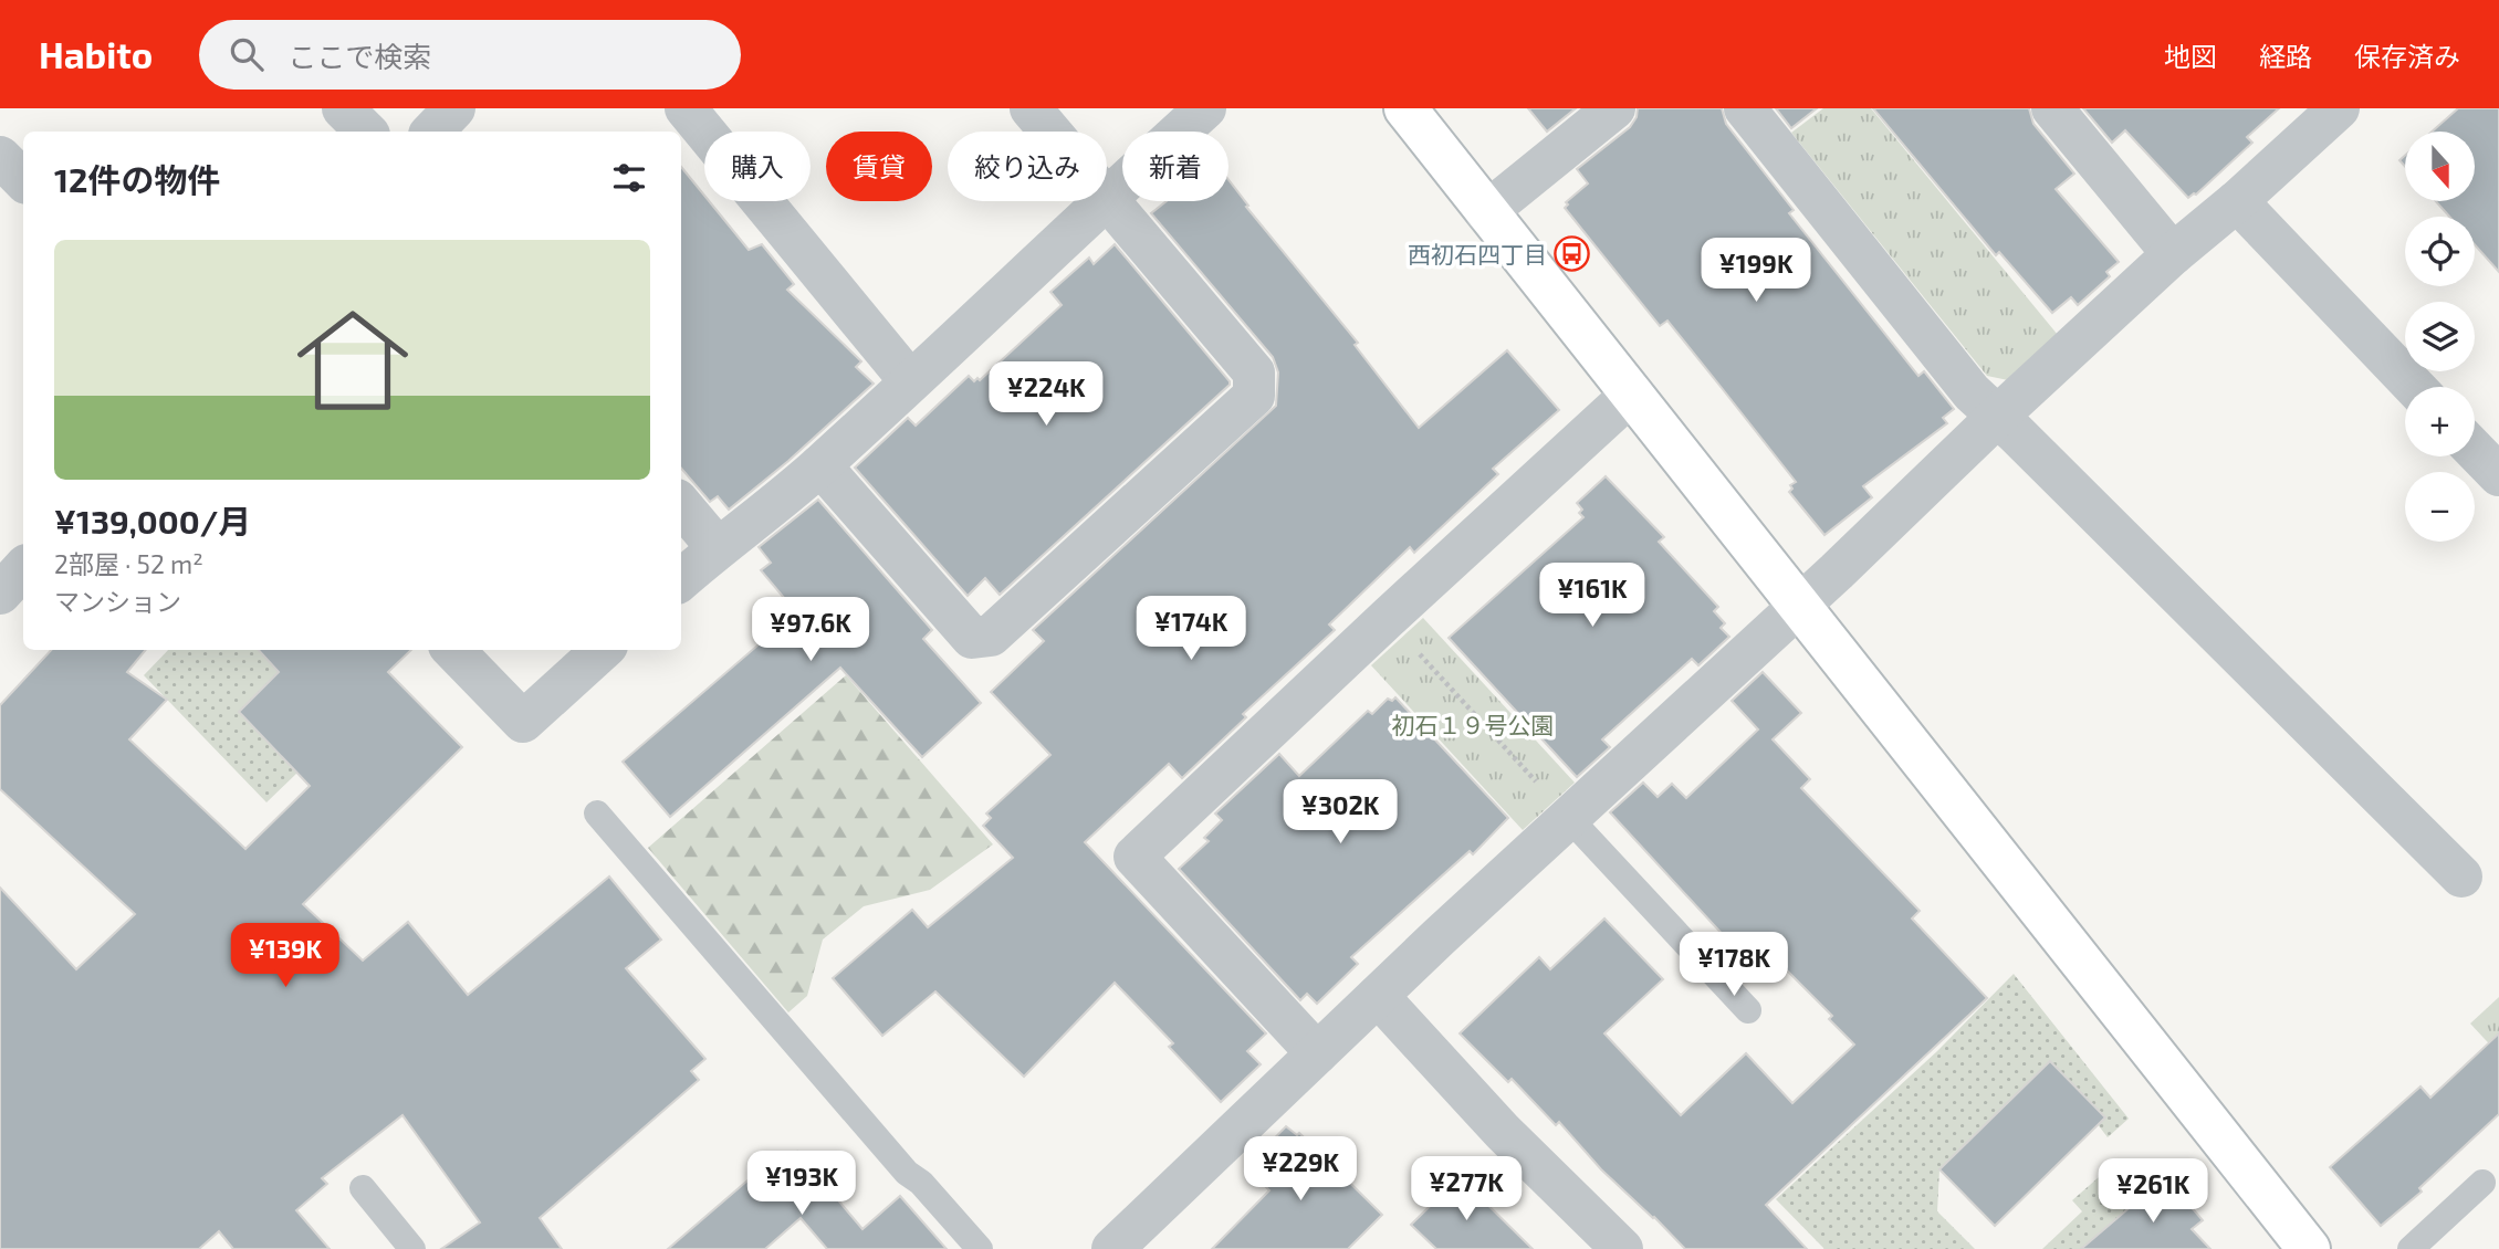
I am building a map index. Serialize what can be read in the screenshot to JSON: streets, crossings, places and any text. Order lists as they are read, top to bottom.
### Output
{
  "parks": ["初石１９号公園"],
  "places": {
    "bus stop": ["西初石四丁目"]
  },
  "north": "bottom",
  "page": {
    "header": "Habito",
    "search": "ここで検索",
    "nav": ["地図", "経路", "保存済み"],
    "map_buttons": ["+", "−"],
    "chip": [
      "購入",
      "賃貸",
      "絞り込み",
      "新着"
    ],
    "heading": "12件の物件",
    "list": [
      {
        "name": "¥139,000/月",
        "note": "2部屋 · 52 m² · マンション"
      }
    ],
    "price": [
      "¥199K",
      "¥224K",
      "¥161K",
      "¥174K",
      "¥97.6K",
      "¥302K",
      "¥139K",
      "¥178K",
      "¥229K",
      "¥193K",
      "¥277K",
      "¥261K"
    ]
  }
}
